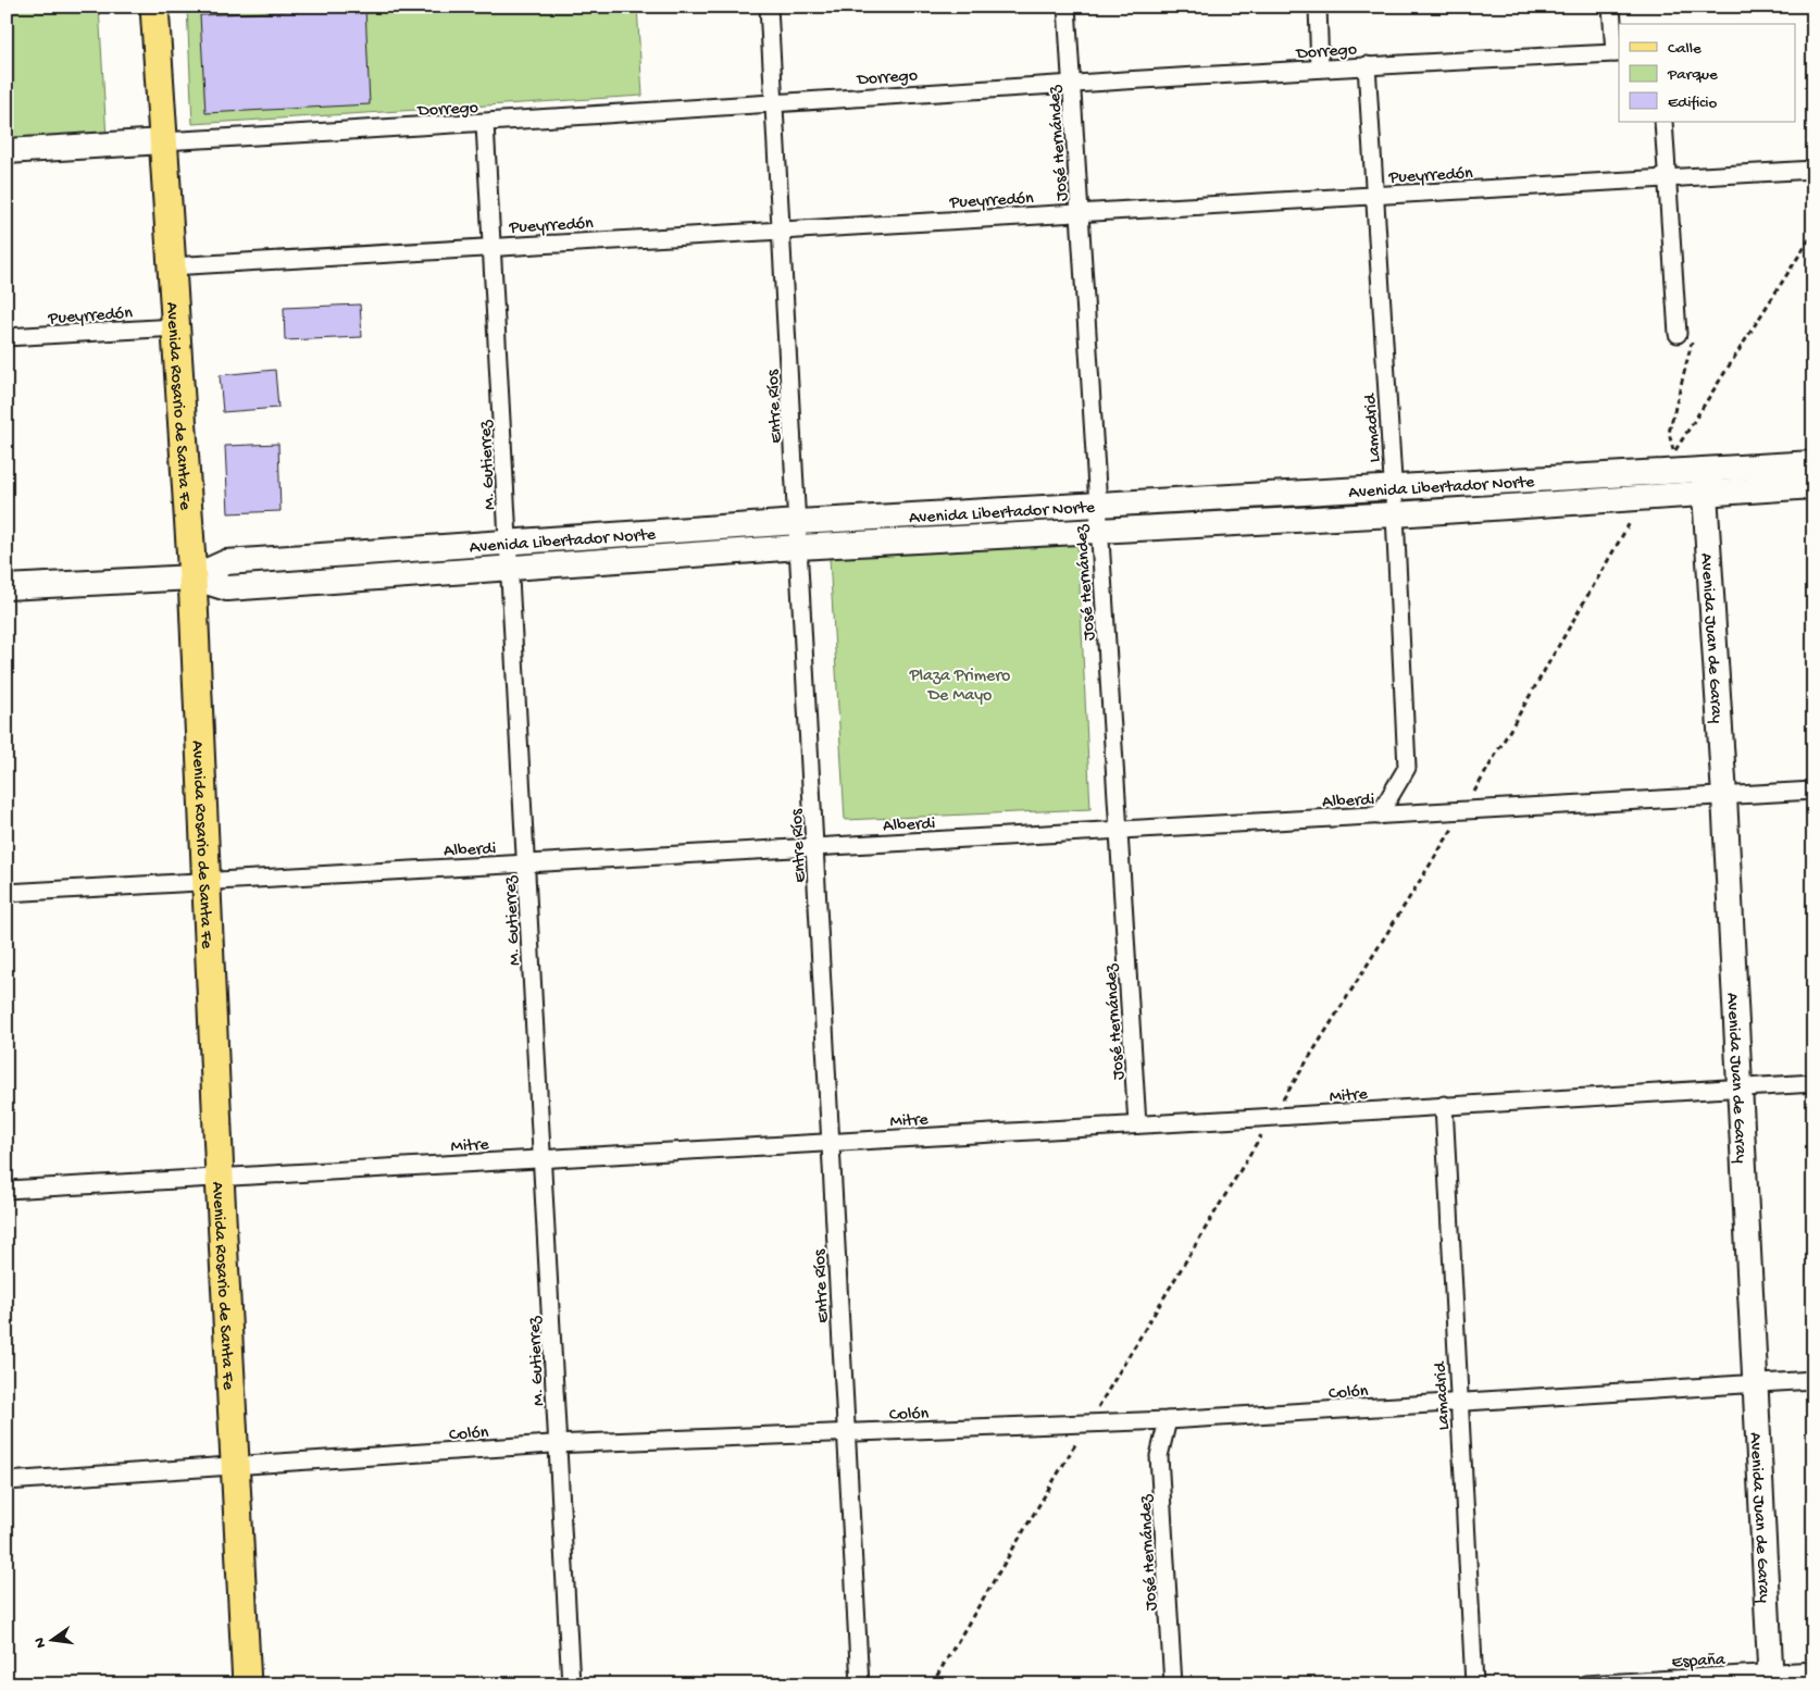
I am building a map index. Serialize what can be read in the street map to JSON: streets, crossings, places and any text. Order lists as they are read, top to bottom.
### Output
{
  "streets": {
    "main road": ["Avenida Rosario de Santa Fe", "Avenida Libertador Norte", "Avenida Juan de Garay"],
    "street": [
      "Dorrego",
      "José Hernández",
      "Pueyrredón",
      "Entre Ríos",
      "Lamadrid",
      "M. Gutierrez",
      "Alberdi",
      "Mitre",
      "Colón",
      "España"
    ]
  },
  "crossings": [
    ["Dorrego", "José Hernández"],
    ["Dorrego", "Avenida Rosario de Santa Fe"],
    ["Dorrego", "Entre Ríos"],
    ["Dorrego", "Lamadrid"],
    ["Dorrego", "M. Gutierrez"],
    ["José Hernández", "Pueyrredón"],
    ["José Hernández", "Avenida Libertador Norte"],
    ["José Hernández", "Alberdi"],
    ["José Hernández", "Mitre"],
    ["José Hernández", "Colón"],
    ["Pueyrredón", "Avenida Rosario de Santa Fe"],
    ["Pueyrredón", "Entre Ríos"],
    ["Pueyrredón", "Lamadrid"],
    ["Pueyrredón", "M. Gutierrez"],
    ["Avenida Rosario de Santa Fe", "Avenida Libertador Norte"],
    ["Avenida Rosario de Santa Fe", "Alberdi"],
    ["Avenida Rosario de Santa Fe", "Mitre"],
    ["Avenida Rosario de Santa Fe", "Colón"],
    ["Entre Ríos", "Avenida Libertador Norte"],
    ["Entre Ríos", "Alberdi"],
    ["Entre Ríos", "Mitre"],
    ["Entre Ríos", "Colón"],
    ["Lamadrid", "Avenida Libertador Norte"],
    ["Lamadrid", "Alberdi"],
    ["Lamadrid", "Mitre"],
    ["Lamadrid", "Colón"],
    ["M. Gutierrez", "Avenida Libertador Norte"],
    ["M. Gutierrez", "Alberdi"],
    ["M. Gutierrez", "Mitre"],
    ["M. Gutierrez", "Colón"],
    ["Avenida Libertador Norte", "Avenida Juan de Garay"],
    ["Avenida Juan de Garay", "Alberdi"],
    ["Avenida Juan de Garay", "Mitre"],
    ["Avenida Juan de Garay", "Colón"],
    ["Avenida Juan de Garay", "España"]
  ],
  "parks": ["Plaza Primero De Mayo"],
  "legend": ["Calle", "Parque", "Edificio"],
  "north": "left"
}
